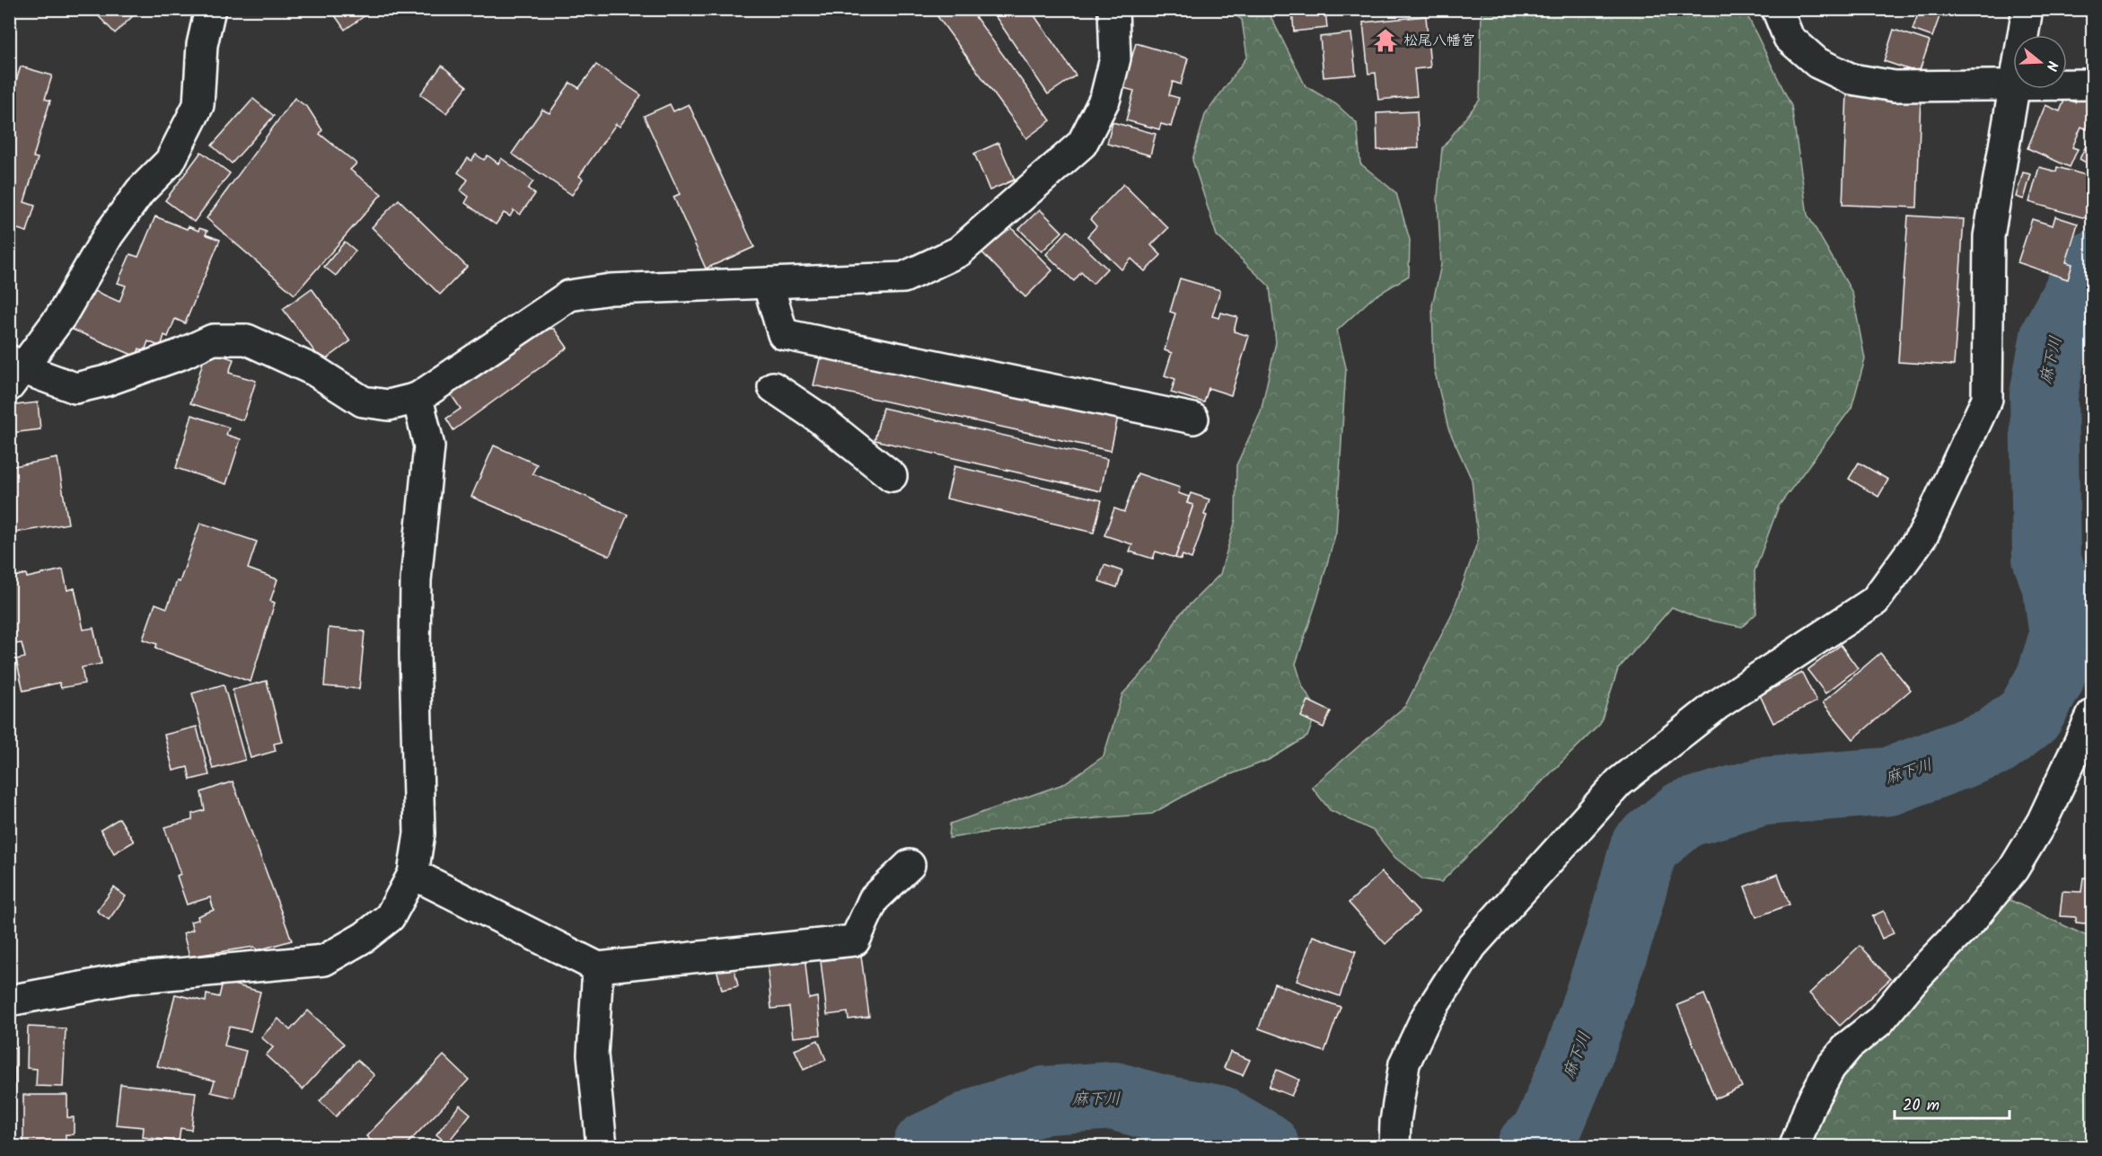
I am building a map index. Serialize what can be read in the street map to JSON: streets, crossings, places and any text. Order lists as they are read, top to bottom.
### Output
{
  "water": ["麻下川"],
  "places": {
    "temple": ["松尾八幡宮"]
  },
  "scale_bar": "20 m",
  "north": "right"
}
